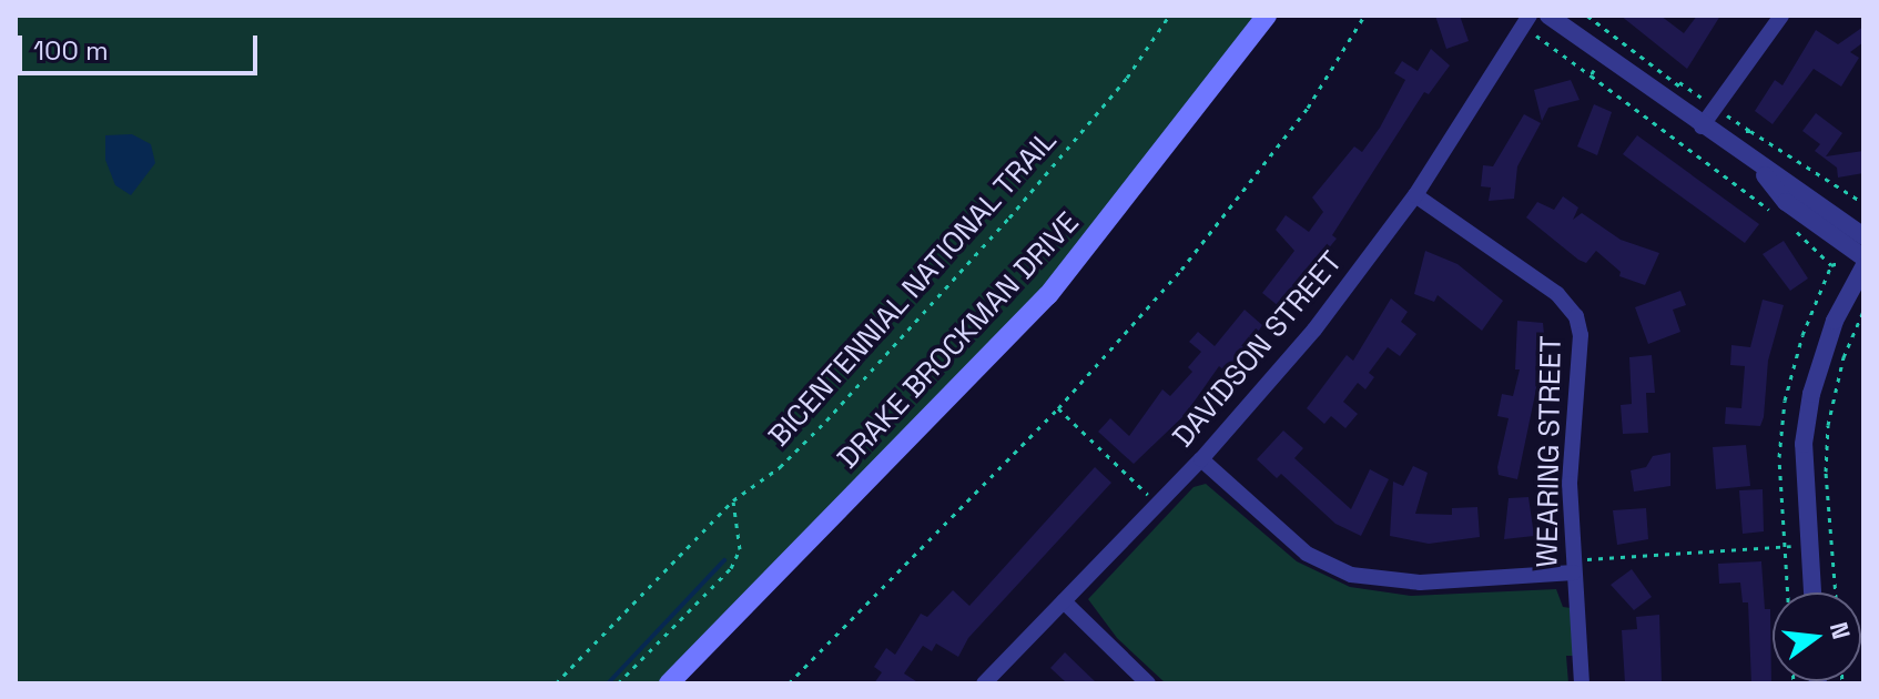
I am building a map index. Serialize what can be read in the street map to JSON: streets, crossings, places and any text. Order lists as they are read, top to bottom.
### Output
{
  "streets": {
    "main road": ["DRAKE BROCKMAN DRIVE"],
    "street": ["DAVIDSON STREET", "WEARING STREET"],
    "path": ["BICENTENNIAL NATIONAL TRAIL"]
  },
  "crossings": [
    ["DAVIDSON STREET", "WEARING STREET"]
  ],
  "scale_bar": "100 m",
  "north": "right"
}
